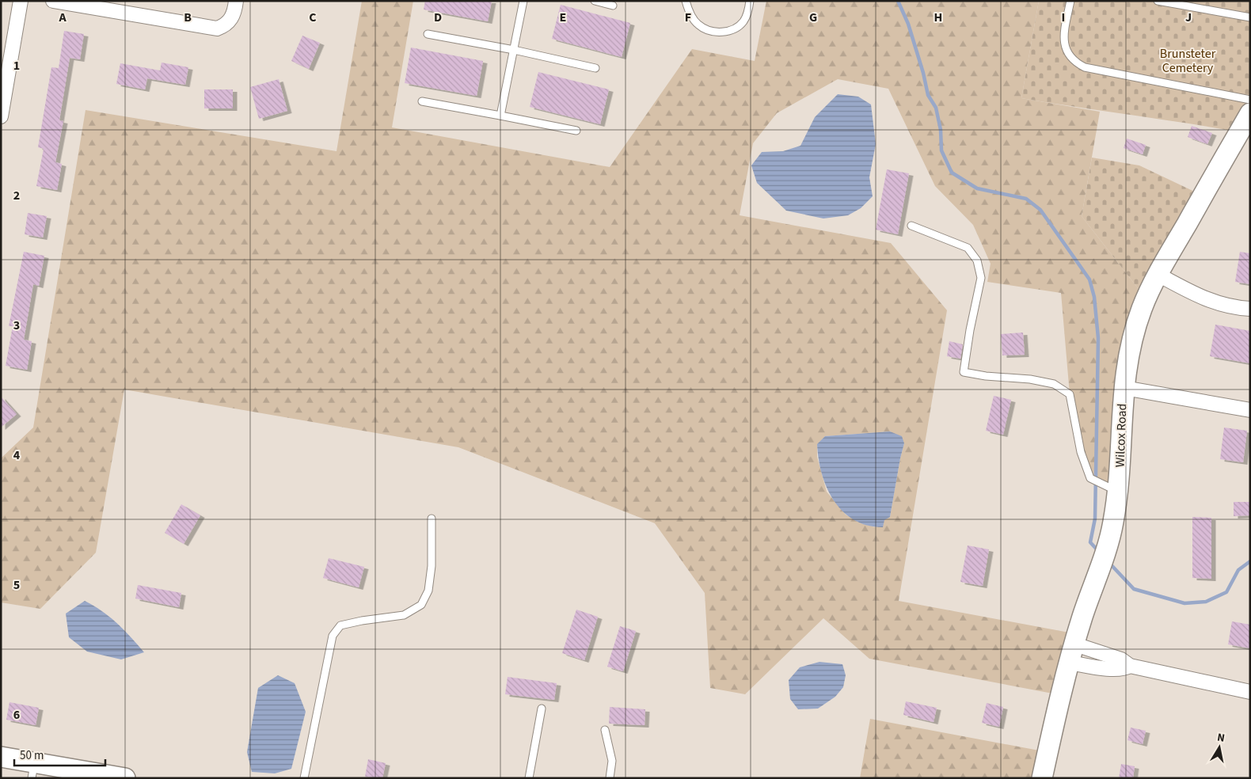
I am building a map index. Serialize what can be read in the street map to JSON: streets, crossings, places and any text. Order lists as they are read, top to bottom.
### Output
{
  "streets": {
    "street": ["Wilcox Road"]
  },
  "parks": ["Brunsteter Cemetery"],
  "scale_bar": "50 m",
  "north": "top",
  "grid": {
    "columns": [
      "A",
      "B",
      "C",
      "D",
      "E",
      "F",
      "G",
      "H",
      "I",
      "J"
    ],
    "rows": [
      "1",
      "2",
      "3",
      "4",
      "5",
      "6"
    ]
  }
}
